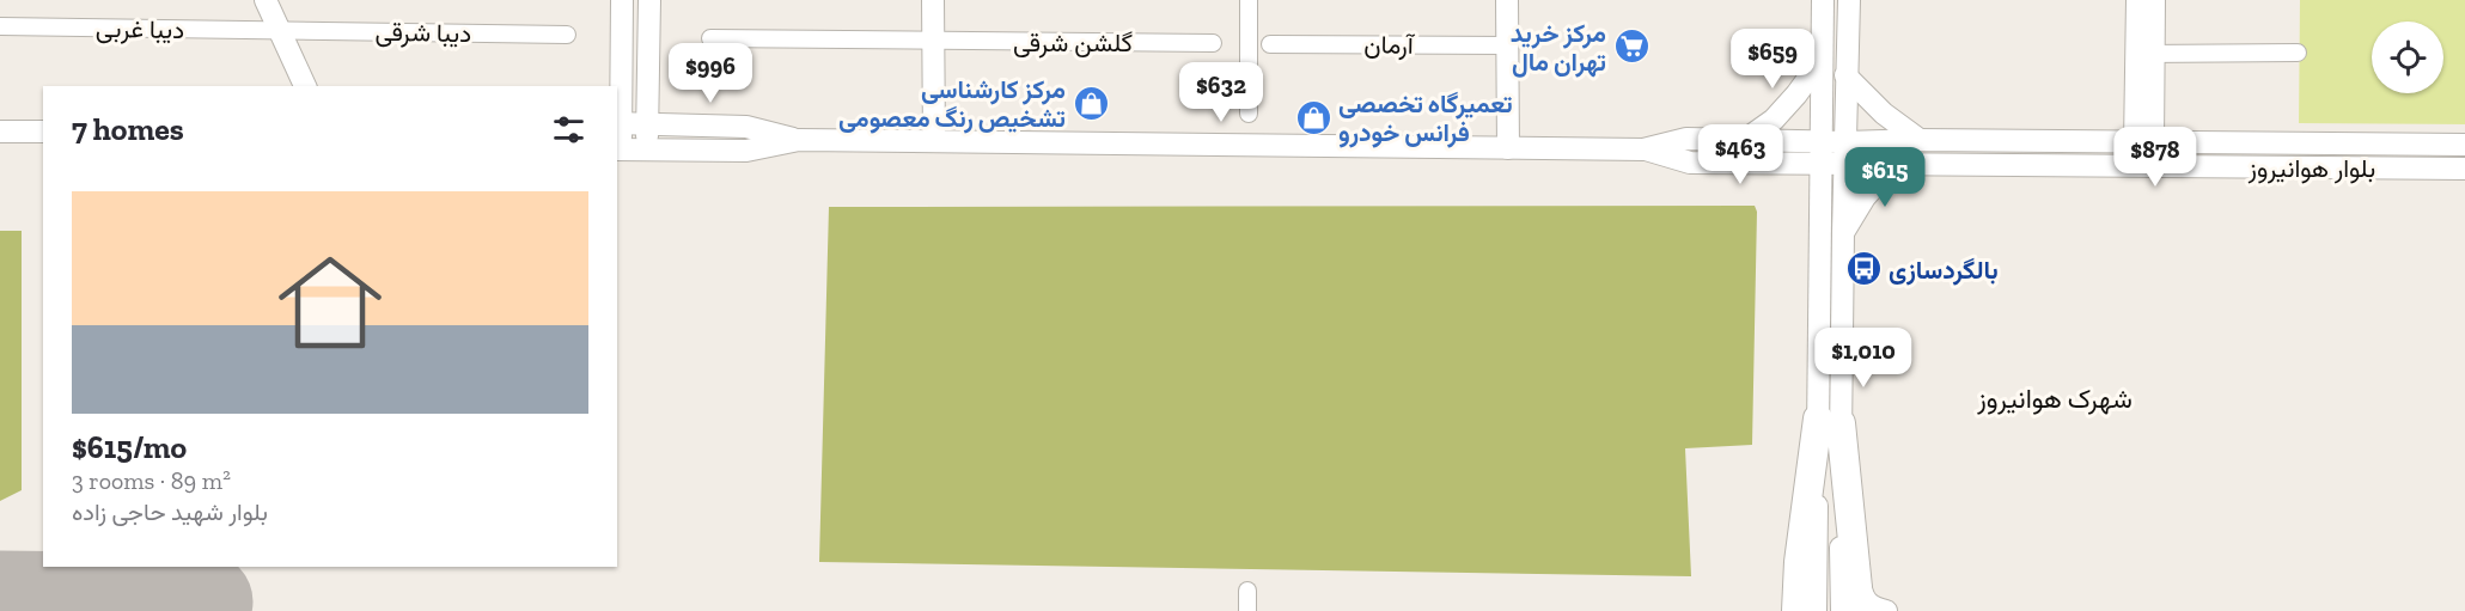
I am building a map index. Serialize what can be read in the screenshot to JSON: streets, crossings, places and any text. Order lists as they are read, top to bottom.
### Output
{
  "streets": {
    "main road": ["بلوار هوانیروز"],
    "street": [
      "دیبا غربی",
      "دیبا شرقی",
      "گلشن شرقی",
      "آرمان"
    ]
  },
  "crossings": [
    ["دیبا غربی", "دیبا شرقی"]
  ],
  "districts": ["شهرک هوانیروز"],
  "places": {
    "supermarket": ["مرکز خرید تهران مال"],
    "shop": ["مرکز کارشناسی تشخیص رنگ معصومی", "تعمیرگاه تخصصی فرانس خودرو"],
    "bus stop": ["بالگردسازی"]
  },
  "page": {
    "price": [
      "$659",
      "$996",
      "$632",
      "$463",
      "$878",
      "$615",
      "$1,010"
    ],
    "heading": "7 homes",
    "list": [
      {
        "name": "$615/mo",
        "note": "3 rooms · 89 m² · بلوار شهید حاجی زاده"
      }
    ]
  }
}
